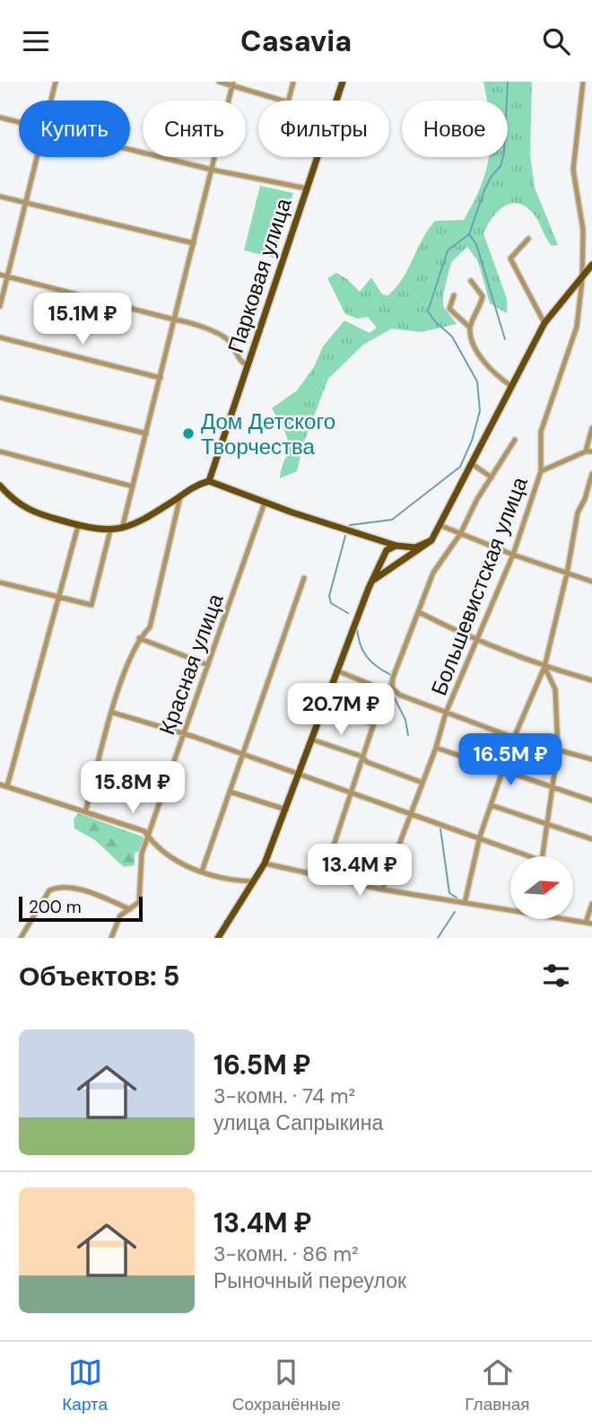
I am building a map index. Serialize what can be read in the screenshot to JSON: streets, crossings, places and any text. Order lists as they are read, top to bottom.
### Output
{
  "streets": {
    "main road": ["Парковая улица"],
    "street": ["Большевистская улица", "Красная улица"]
  },
  "places": ["Дом Детского Творчества"],
  "scale_bar": "200 m",
  "north": "right",
  "page": {
    "header": "Casavia",
    "chip": [
      "Купить",
      "Снять",
      "Фильтры",
      "Новое"
    ],
    "price": [
      "15.1M ₽",
      "20.7M ₽",
      "16.5M ₽",
      "15.8M ₽",
      "13.4M ₽"
    ],
    "scale": "200 m",
    "heading": "Объектов: 5",
    "list": [
      {
        "name": "16.5M ₽",
        "note": "3-комн. · 74 m² · улица Сапрыкина"
      },
      {
        "name": "13.4M ₽",
        "note": "3-комн. · 86 m² · Рыночный переулок"
      }
    ],
    "tabs": ["Карта", "Сохранённые", "Главная"]
  }
}
